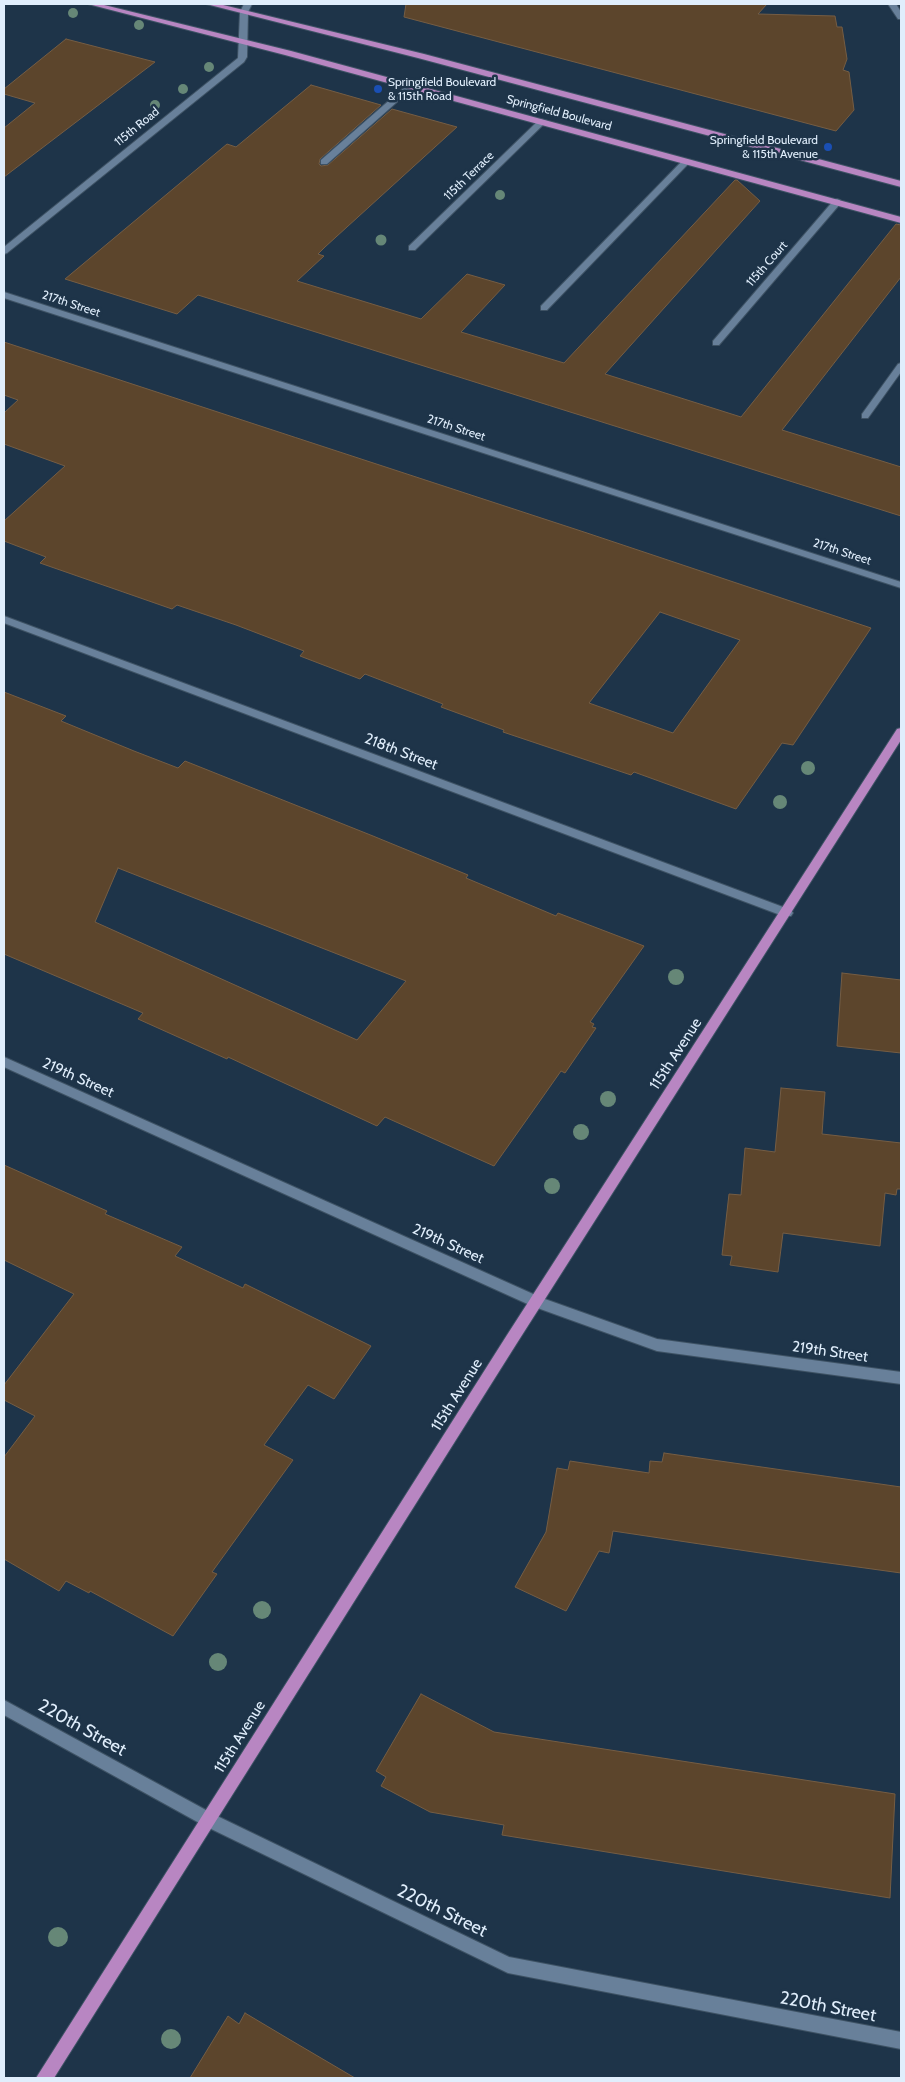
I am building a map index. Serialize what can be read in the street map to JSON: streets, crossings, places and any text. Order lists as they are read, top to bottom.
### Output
{
  "streets": {
    "main road": ["Springfield Boulevard", "115th Avenue"],
    "street": [
      "115th Road",
      "115th Terrace",
      "115th Court",
      "217th Street",
      "218th Street",
      "219th Street",
      "220th Street"
    ]
  },
  "crossings": [
    ["Springfield Boulevard", "115th Road"],
    ["Springfield Boulevard", "115th Terrace"],
    ["Springfield Boulevard", "115th Court"],
    ["218th Street", "115th Avenue"],
    ["115th Avenue", "219th Street"],
    ["115th Avenue", "220th Street"]
  ],
  "places": ["Springfield Boulevard & 115th Road", "Springfield Boulevard & 115th Avenue"]
}
